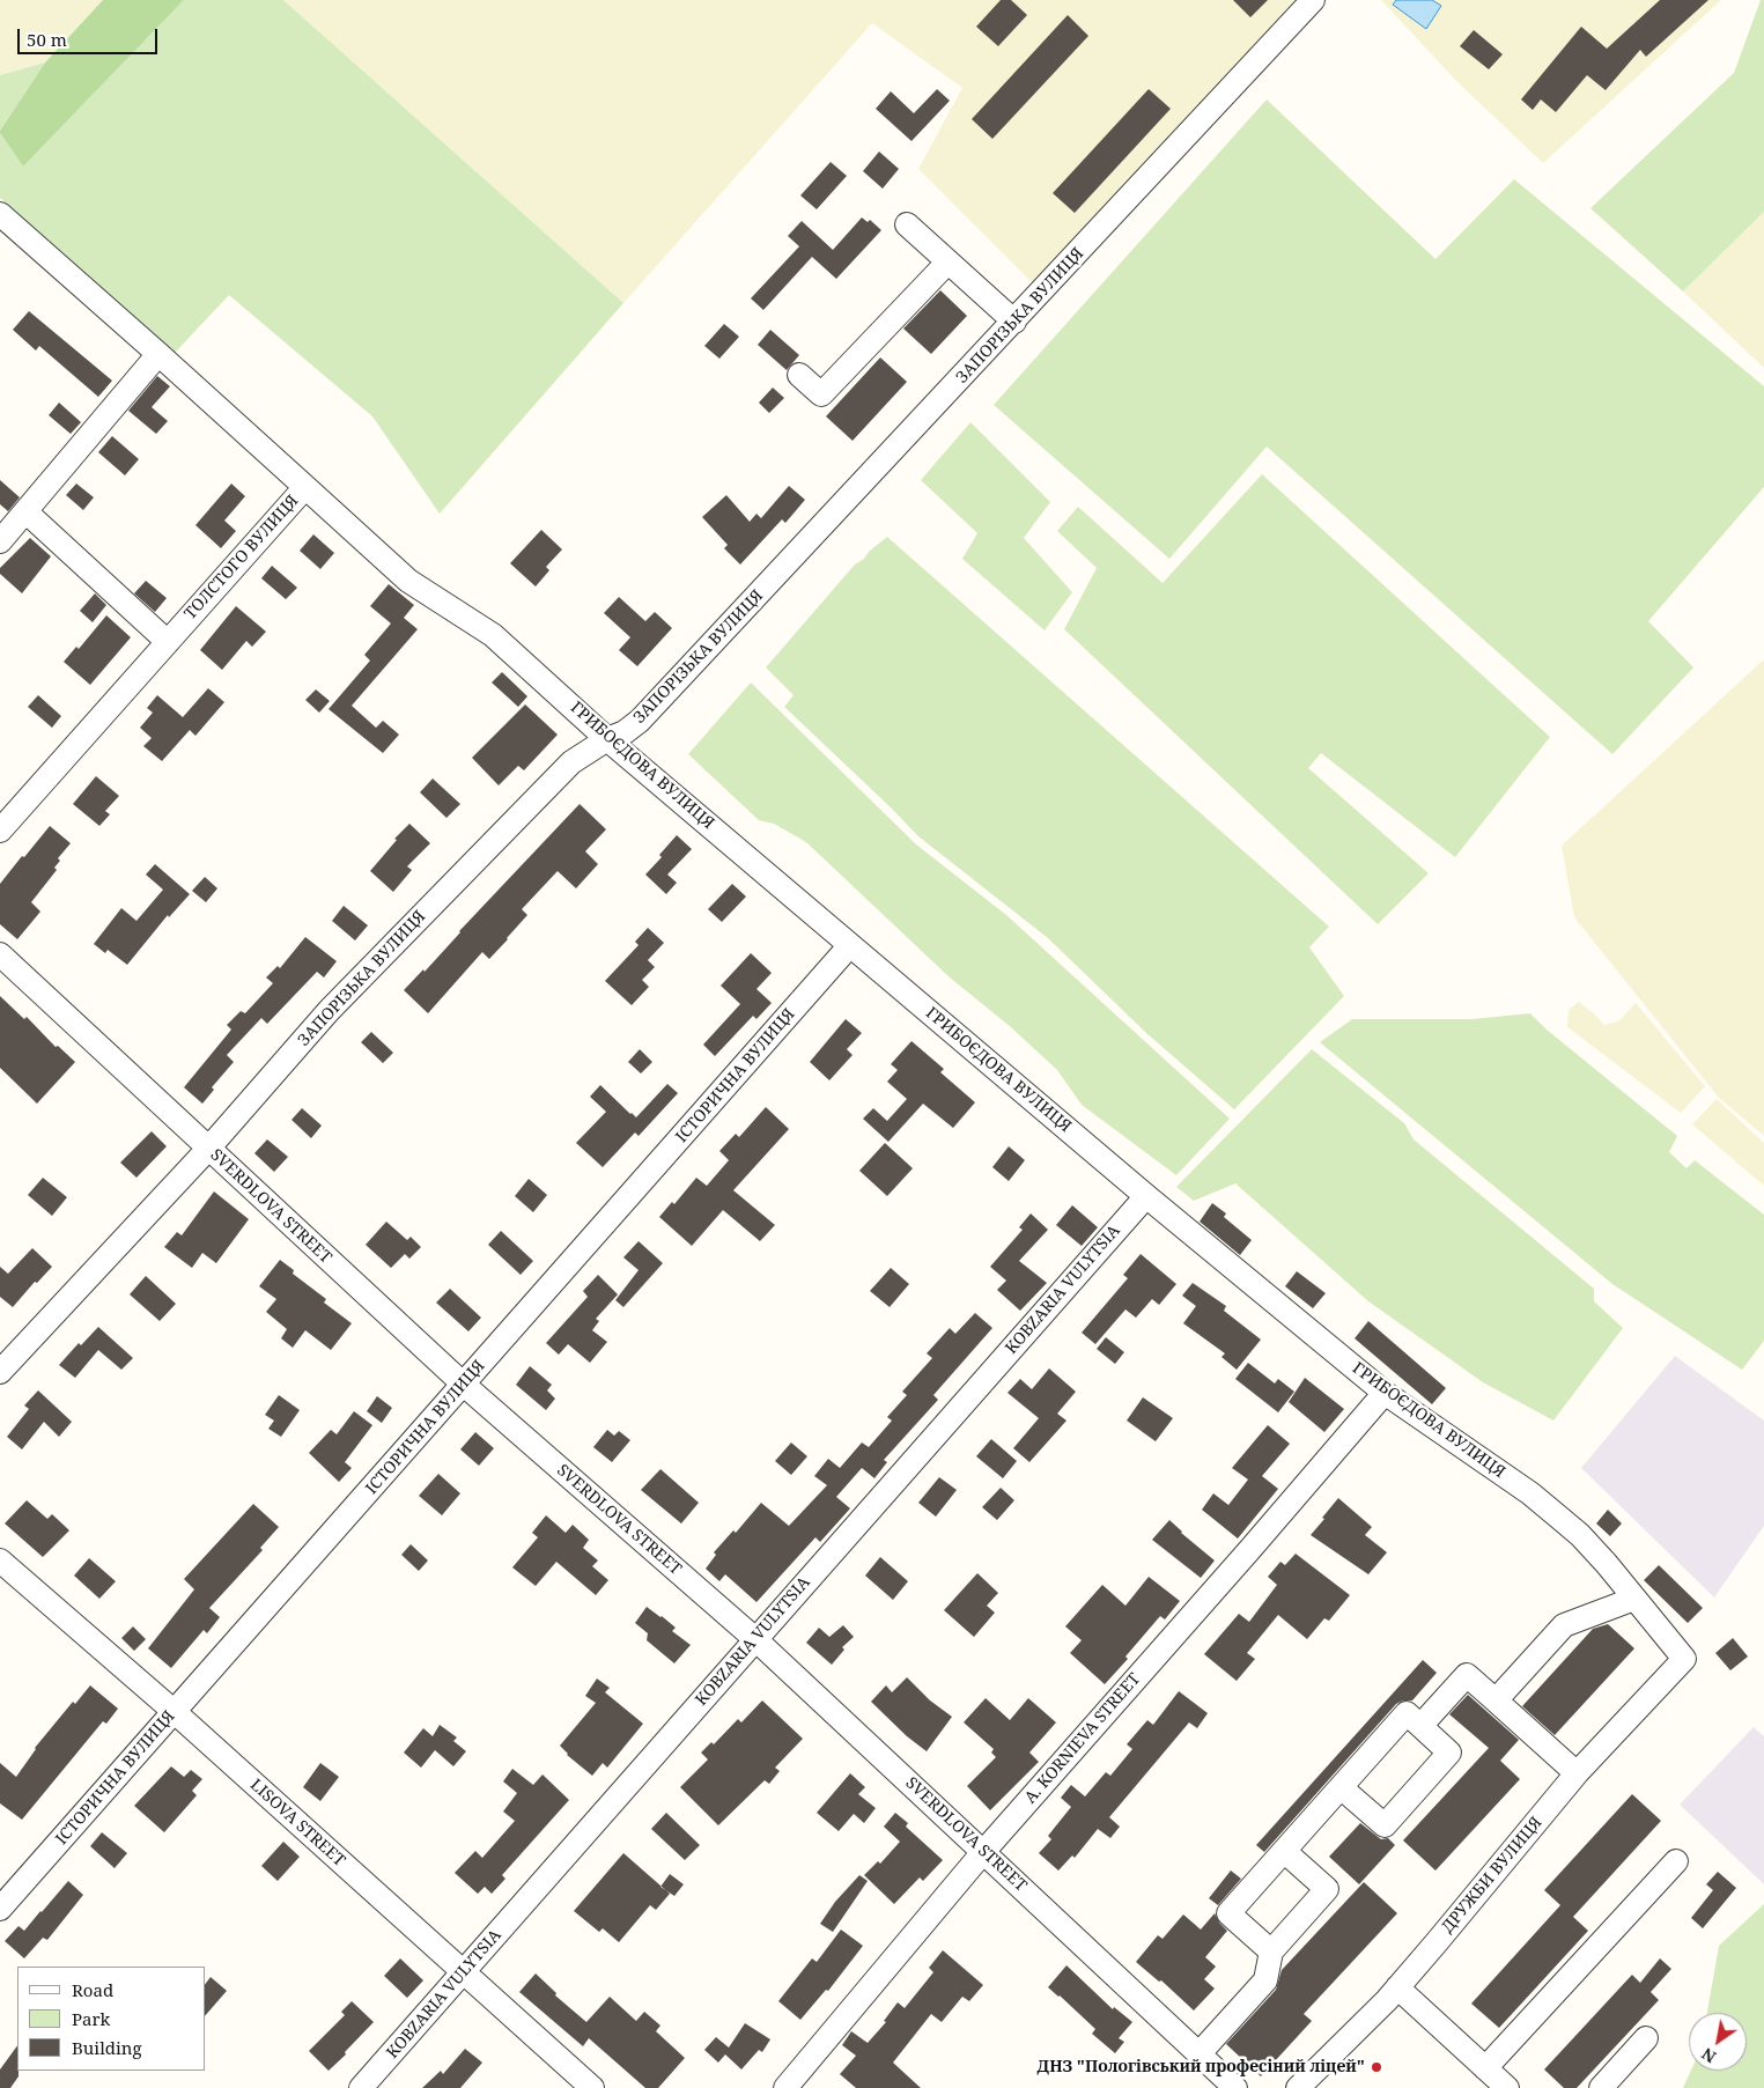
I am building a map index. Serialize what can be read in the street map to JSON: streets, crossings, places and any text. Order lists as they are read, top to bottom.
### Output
{
  "streets": {
    "street": [
      "ЗАПОРІЗЬКА ВУЛИЦЯ",
      "ТОЛСТОГО ВУЛИЦЯ",
      "ГРИБОЄДОВА ВУЛИЦЯ",
      "ІСТОРИЧНА ВУЛИЦЯ",
      "SVERDLOVA STREET",
      "KOBZARIA VULYTSIA",
      "A. KORNIEVA STREET",
      "LISOVA STREET",
      "ДРУЖБИ ВУЛИЦЯ"
    ]
  },
  "crossings": [
    ["ЗАПОРІЗЬКА ВУЛИЦЯ", "ГРИБОЄДОВА ВУЛИЦЯ"],
    ["ЗАПОРІЗЬКА ВУЛИЦЯ", "SVERDLOVA STREET"],
    ["ТОЛСТОГО ВУЛИЦЯ", "ГРИБОЄДОВА ВУЛИЦЯ"],
    ["ГРИБОЄДОВА ВУЛИЦЯ", "ІСТОРИЧНА ВУЛИЦЯ"],
    ["ГРИБОЄДОВА ВУЛИЦЯ", "KOBZARIA VULYTSIA"],
    ["ГРИБОЄДОВА ВУЛИЦЯ", "A. KORNIEVA STREET"],
    ["ГРИБОЄДОВА ВУЛИЦЯ", "ДРУЖБИ ВУЛИЦЯ"],
    ["ІСТОРИЧНА ВУЛИЦЯ", "SVERDLOVA STREET"],
    ["ІСТОРИЧНА ВУЛИЦЯ", "LISOVA STREET"],
    ["SVERDLOVA STREET", "KOBZARIA VULYTSIA"],
    ["SVERDLOVA STREET", "A. KORNIEVA STREET"],
    ["KOBZARIA VULYTSIA", "LISOVA STREET"]
  ],
  "places": ["ДНЗ \"Пологівський професіний ліцей\""],
  "legend": ["Road", "Park", "Building"],
  "scale_bar": "50 m",
  "north": "bottom left"
}
